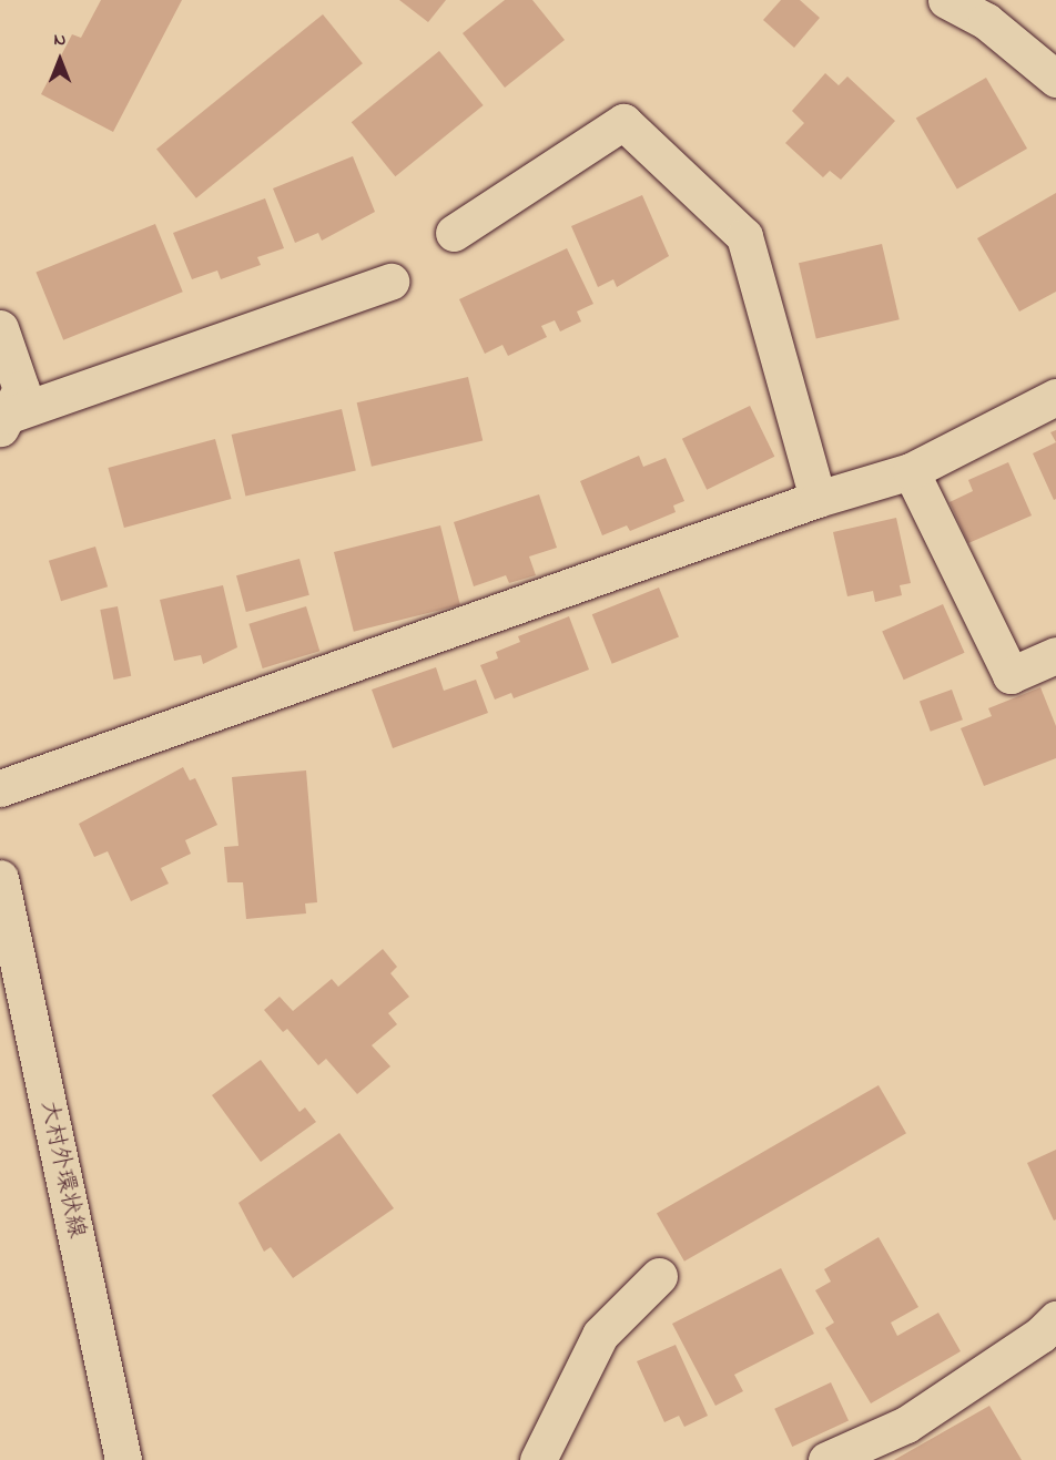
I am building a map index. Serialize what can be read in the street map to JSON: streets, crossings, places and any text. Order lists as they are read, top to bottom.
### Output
{
  "streets": {
    "street": ["大村外環状線"]
  },
  "north": "top"
}
